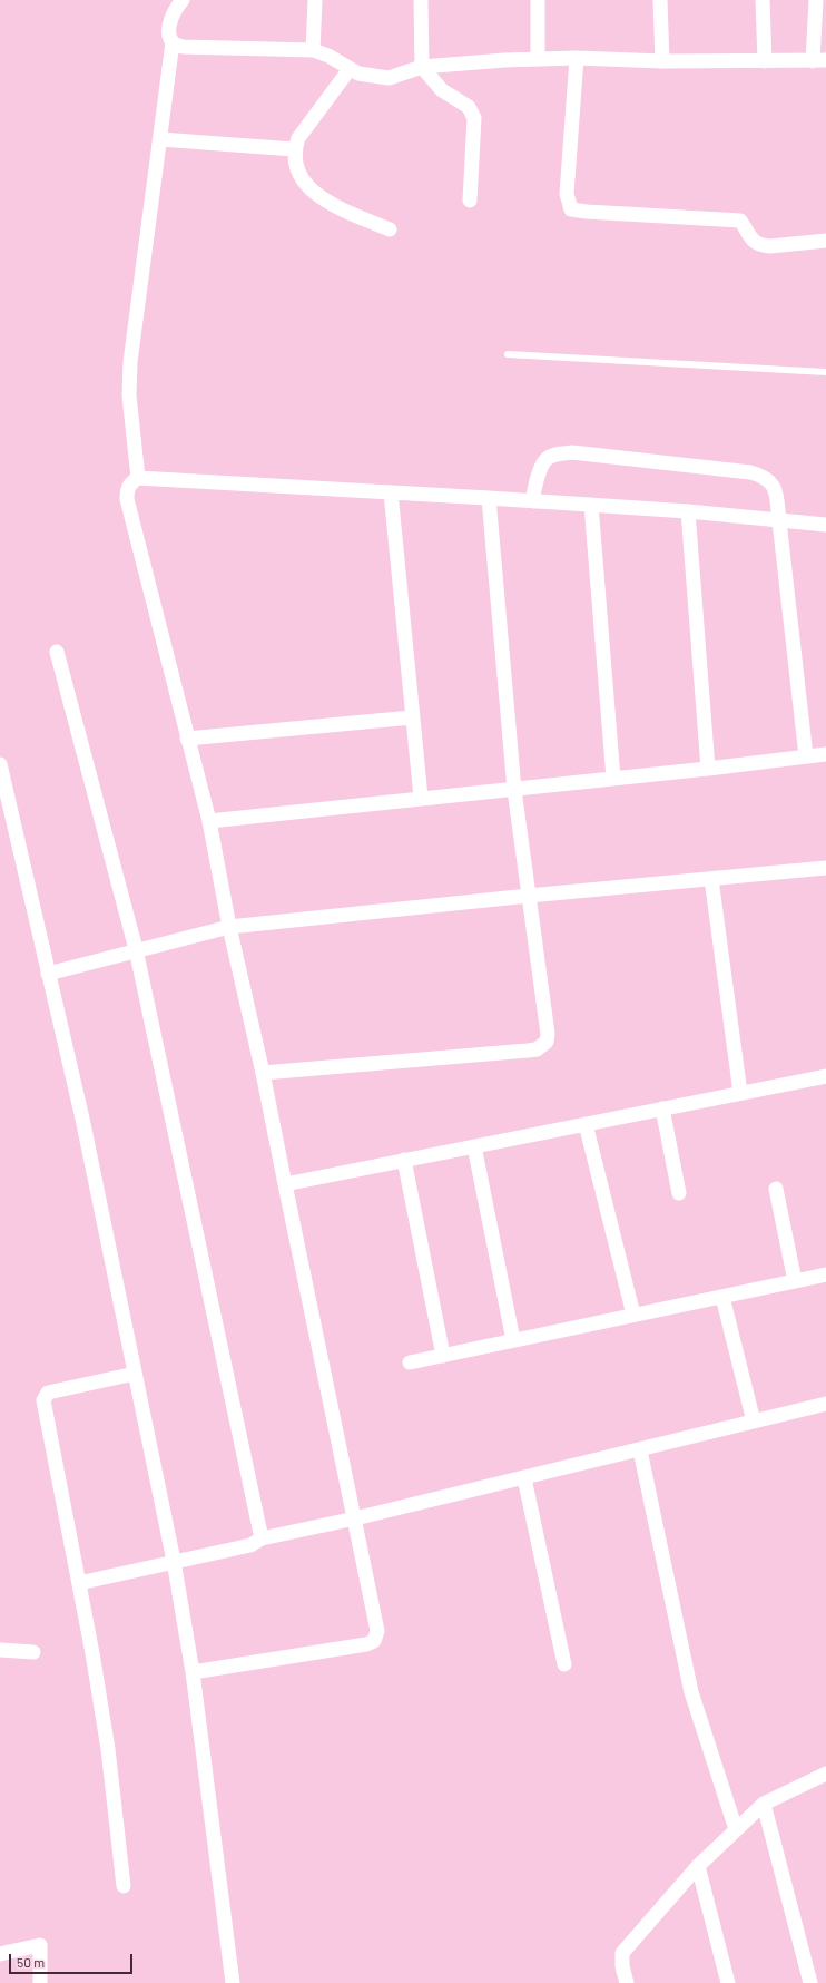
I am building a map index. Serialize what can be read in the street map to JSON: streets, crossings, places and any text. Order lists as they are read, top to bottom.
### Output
{
  "scale_bar": "50 m"
}
